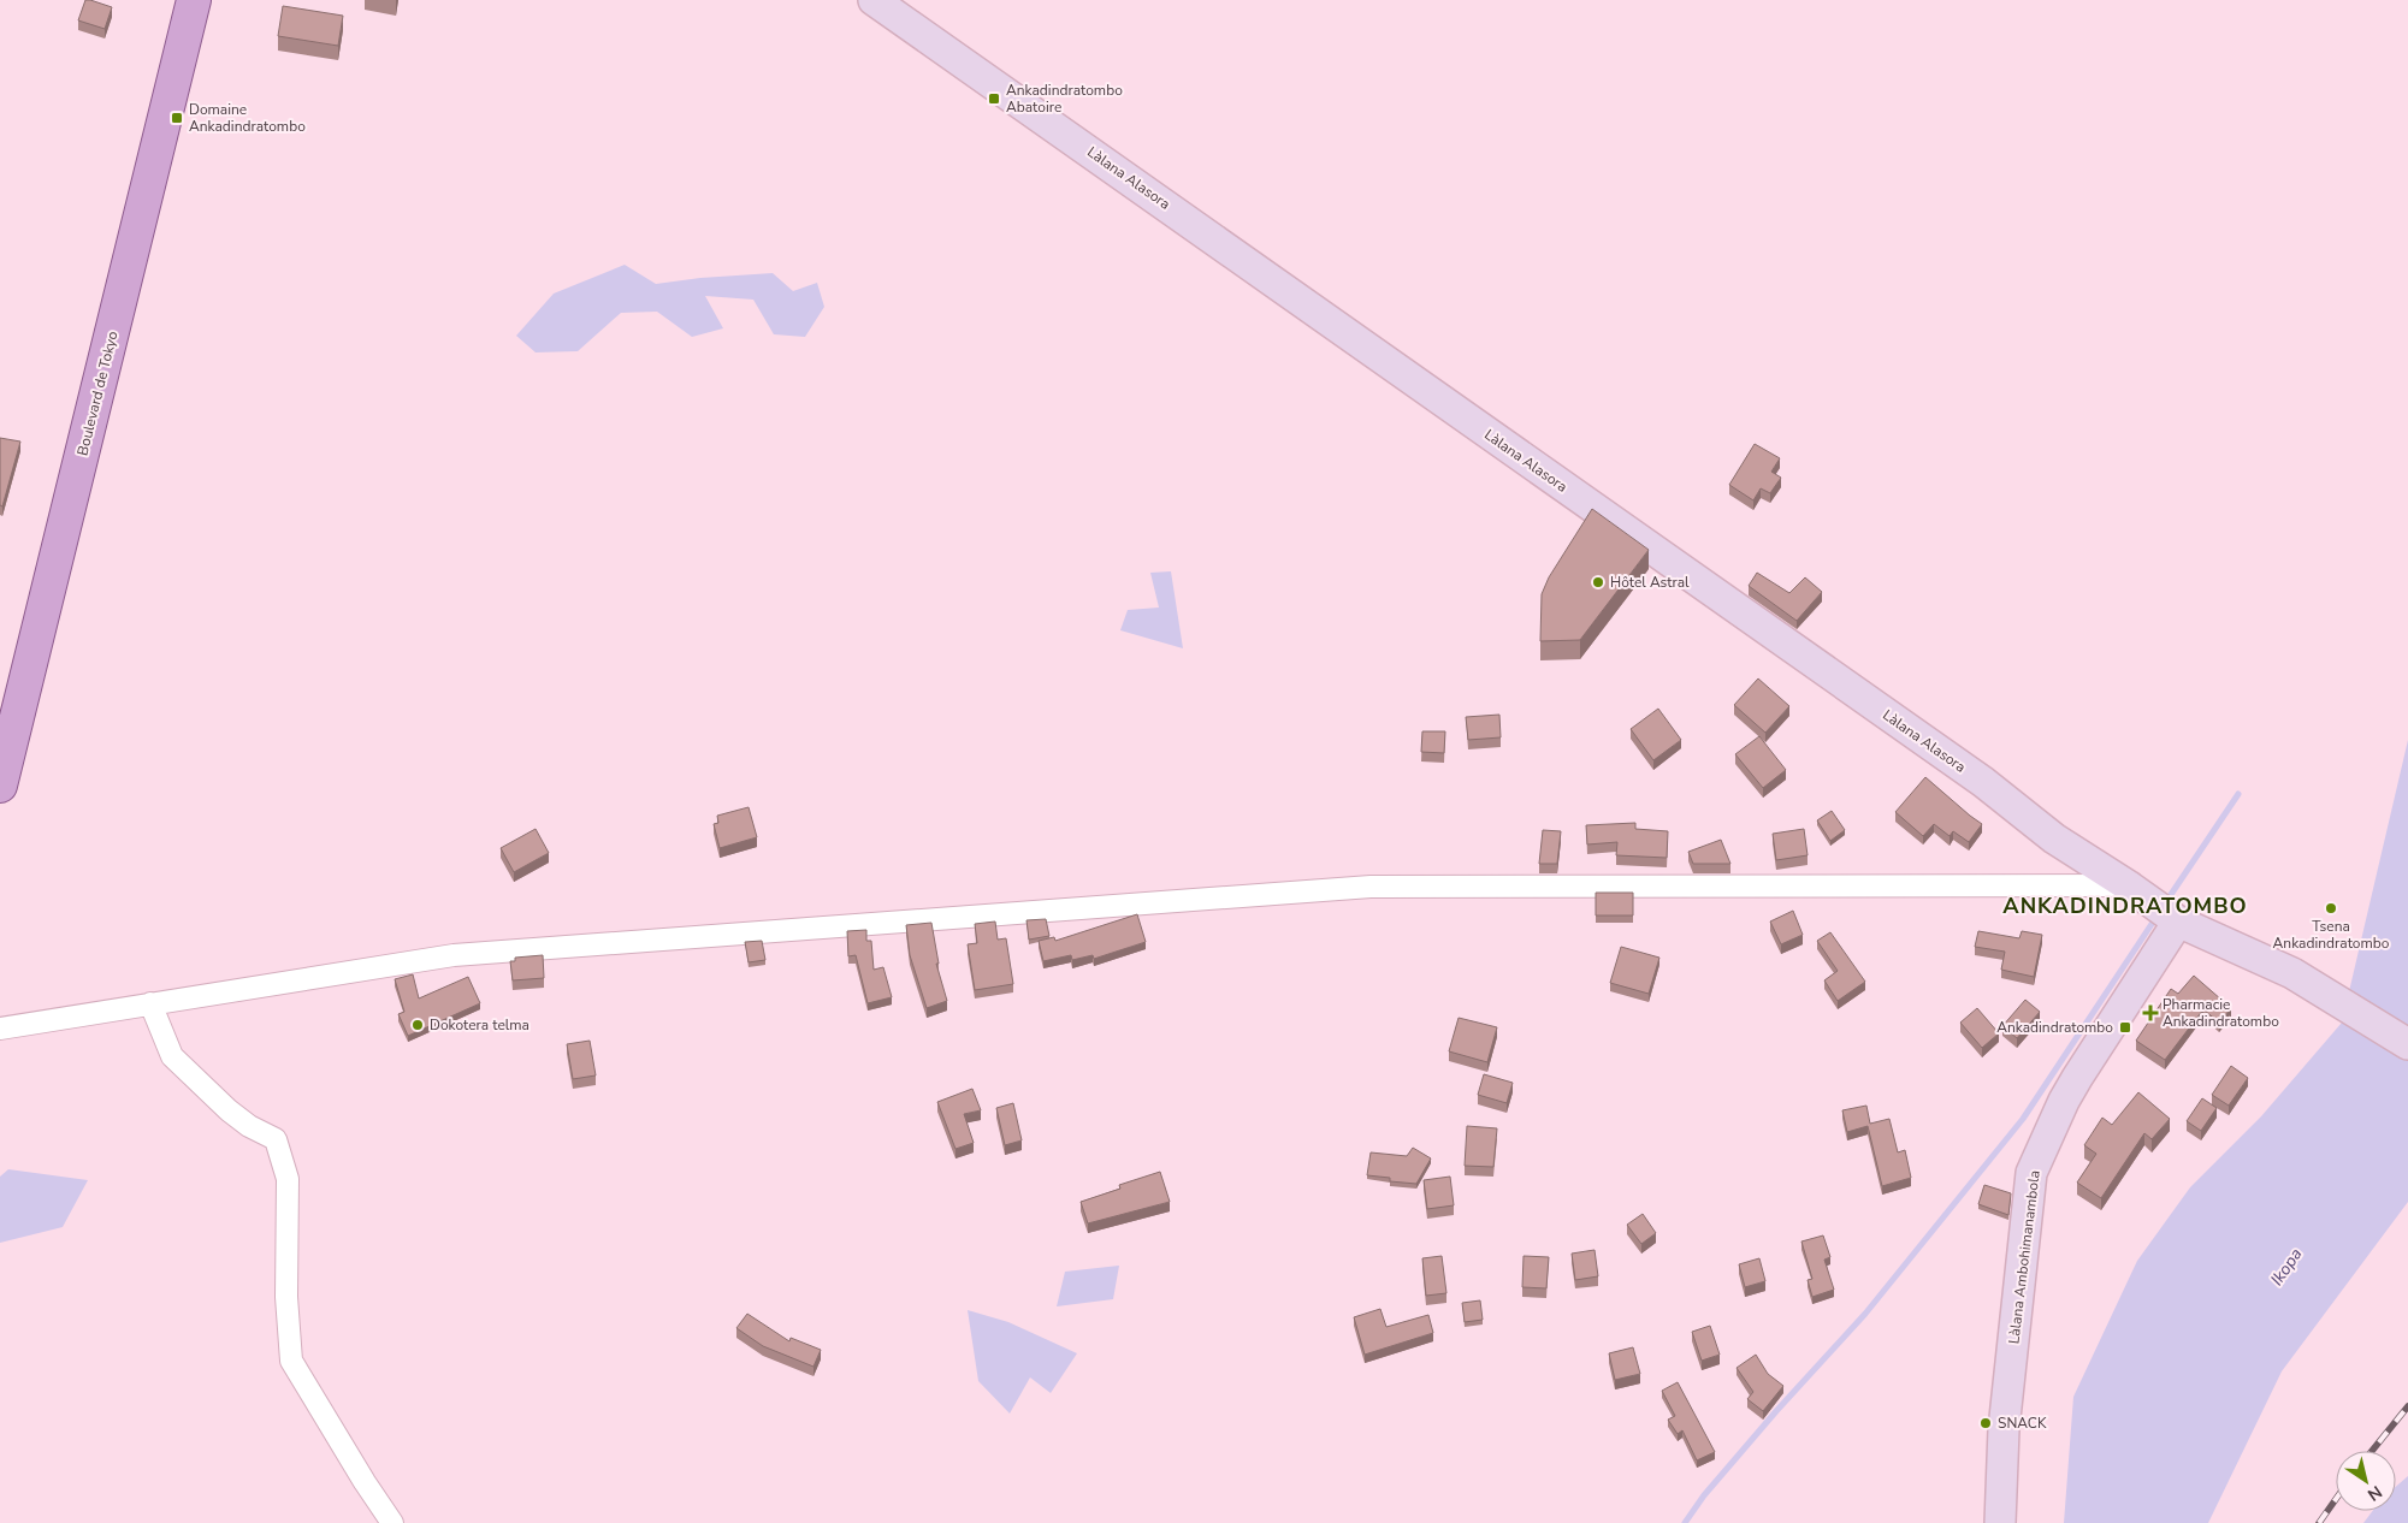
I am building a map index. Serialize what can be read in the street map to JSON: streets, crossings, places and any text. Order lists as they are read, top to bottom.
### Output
{
  "streets": {
    "main road": ["Boulevard de Tokyo"],
    "street": ["Làlana Alasora", "Làlana Ambohimanambola"]
  },
  "crossings": [
    ["Làlana Alasora", "Làlana Ambohimanambola"]
  ],
  "districts": ["ANKADINDRATOMBO"],
  "water": ["Ikopa"],
  "places": {
    "transit": ["Ankadindratombo Abatoire", "Domaine Ankadindratombo", "Ankadindratombo"],
    "other": [
      "Hôtel Astral",
      "Tsena Ankadindratombo",
      "Dokotera telma",
      "SNACK"
    ],
    "health": ["Pharmacie Ankadindratombo"]
  },
  "north": "bottom right"
}
